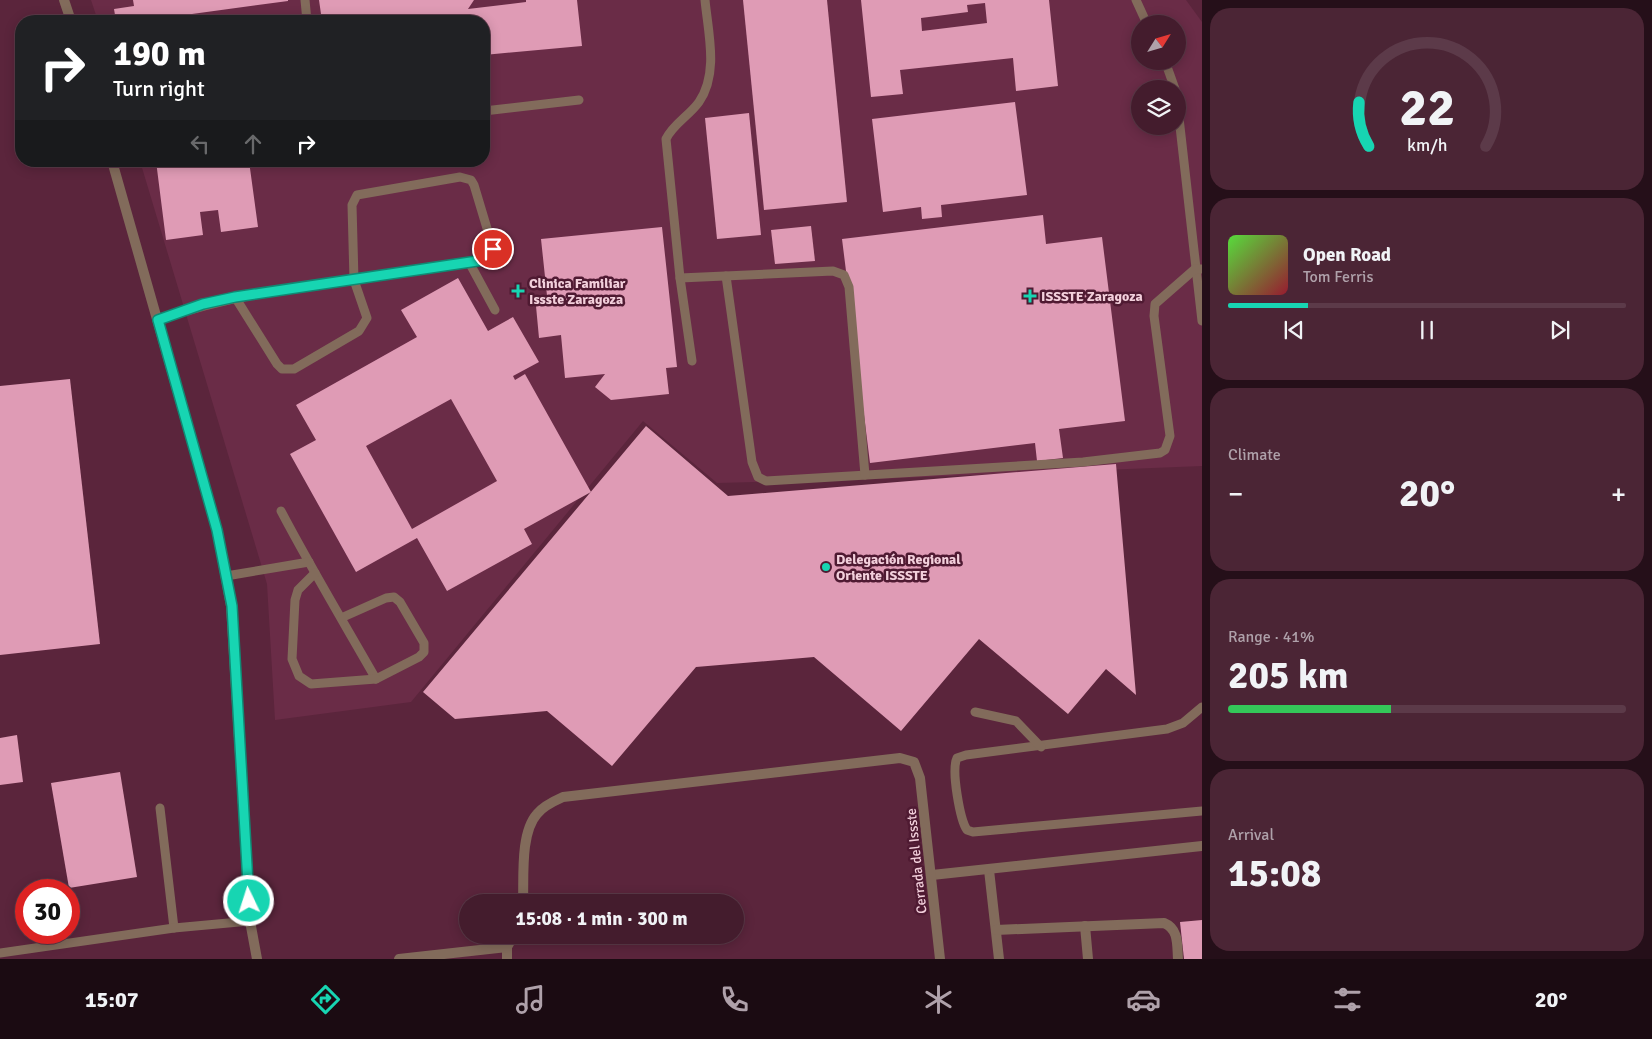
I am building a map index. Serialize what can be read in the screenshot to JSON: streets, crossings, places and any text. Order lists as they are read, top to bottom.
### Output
{
  "streets": {
    "street": ["Cerrada del Issste"]
  },
  "places": {
    "health": ["Clinica Familiar Issste Zaragoza", "ISSSTE Zaragoza"],
    "other": ["Delegación Regional Oriente ISSSTE"]
  },
  "north": "top right",
  "page": {
    "turn": ["190 m", "Turn right"],
    "song": ["Open Road", "Tom Ferris"],
    "tile": [
      "Climate",
      ["Range · 41%", "205 km"],
      ["Arrival", "15:08"]
    ],
    "heat": ["−", "20°", "+"],
    "limit": "30",
    "trip": "15:08 · 1 min · 300 m",
    "tabs": ["15:07", "20°"],
    "gauge": ["22", "km/h"]
  }
}
